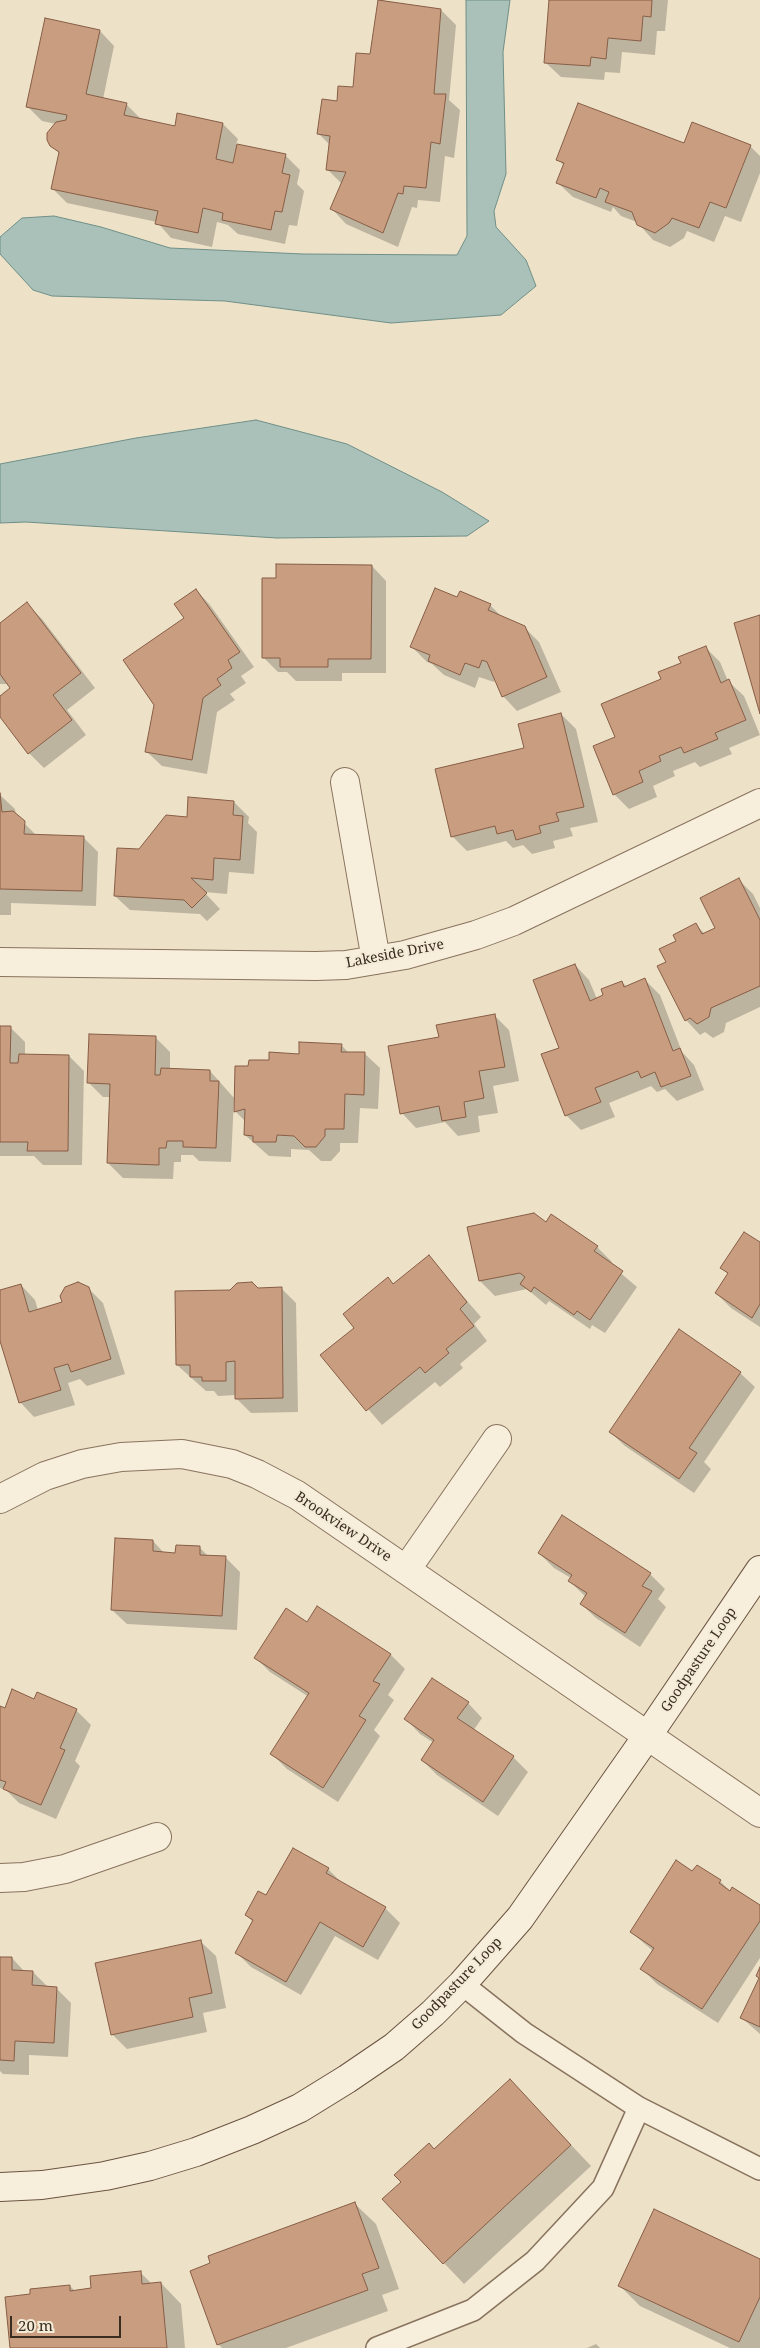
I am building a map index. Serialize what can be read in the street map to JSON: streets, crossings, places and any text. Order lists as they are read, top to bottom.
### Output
{
  "streets": {
    "street": ["Lakeside Drive", "Brookview Drive", "Goodpasture Loop"]
  },
  "crossings": [
    ["Brookview Drive", "Goodpasture Loop"]
  ],
  "scale_bar": "20 m"
}
